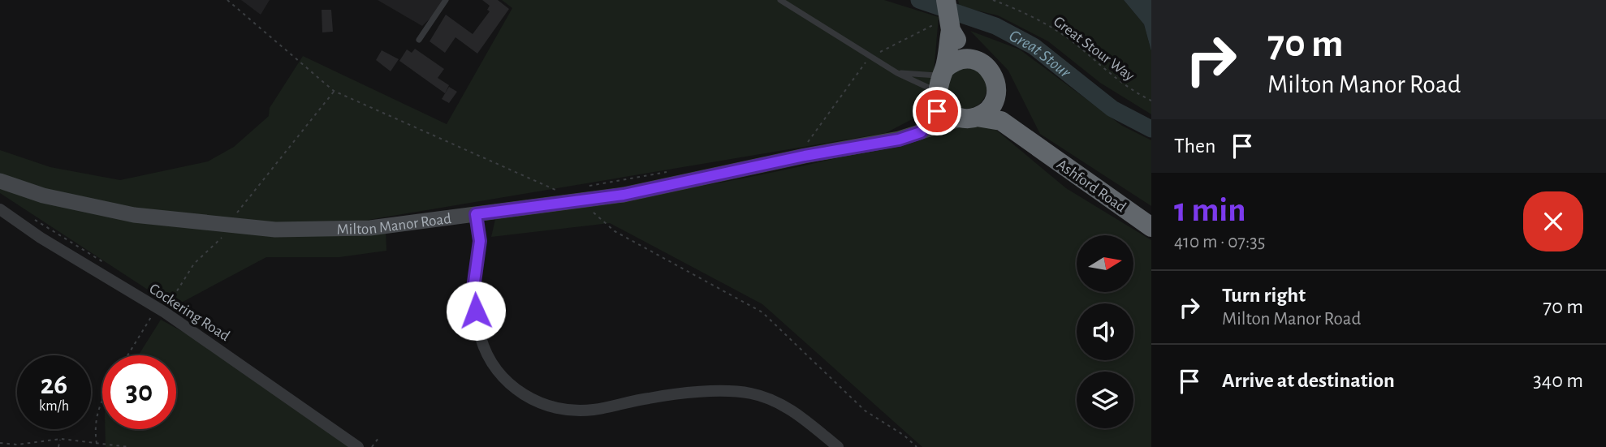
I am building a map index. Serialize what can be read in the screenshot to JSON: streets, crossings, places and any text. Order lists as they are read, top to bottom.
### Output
{
  "streets": {
    "highway": ["Ashford Road"],
    "street": ["Milton Manor Road", "Cockering Road"],
    "path": ["Great Stour Way"]
  },
  "crossings": [
    ["Ashford Road", "Milton Manor Road"]
  ],
  "water": ["Great Stour"],
  "north": "right",
  "page": {
    "turn": ["70 m", "Milton Manor Road"],
    "then": "Then",
    "heading": ["1 min", "410 m · 07:35"],
    "list": [
      {
        "name": "Turn right",
        "note": "Milton Manor Road",
        "value": "70 m"
      },
      {
        "name": "Arrive at destination",
        "value": "340 m"
      }
    ],
    "speed": "26 km/h",
    "limit": "30"
  }
}
